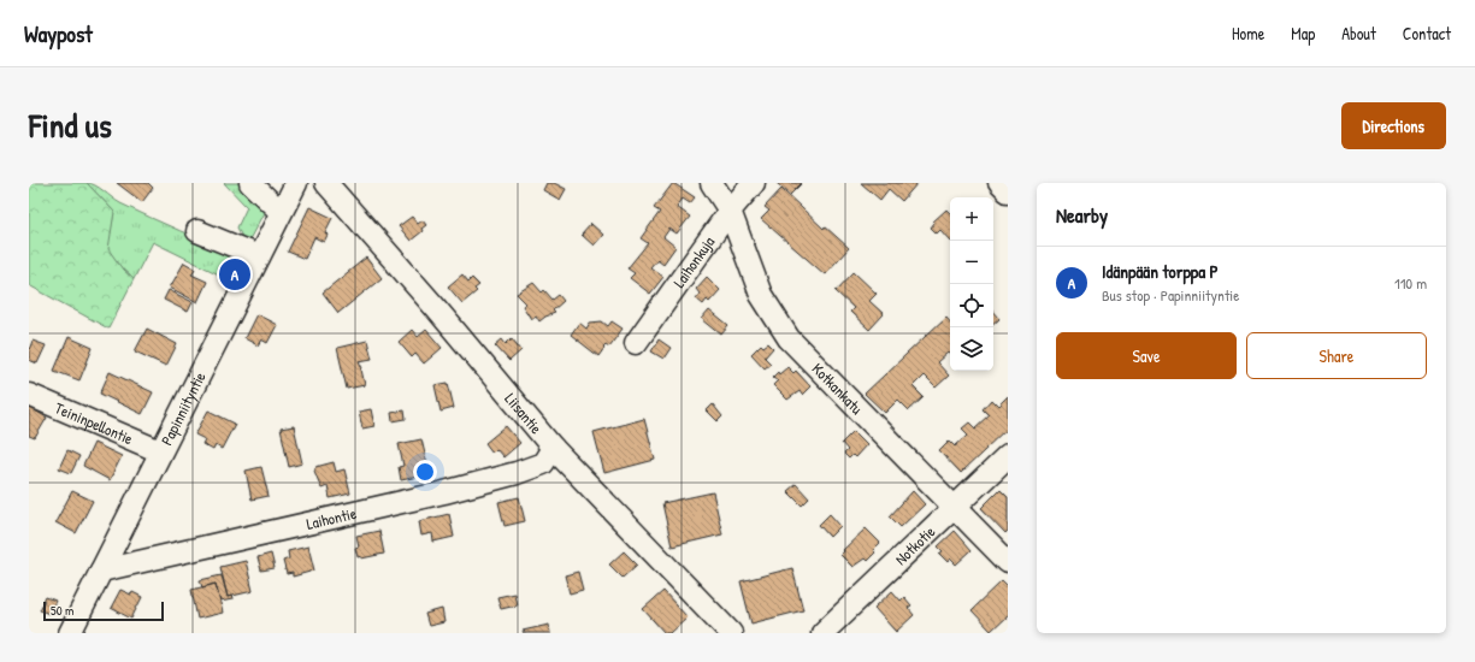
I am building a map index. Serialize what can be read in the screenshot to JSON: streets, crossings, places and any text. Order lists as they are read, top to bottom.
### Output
{
  "streets": {
    "street": [
      "Laihonkuja",
      "Kotkankatu",
      "Papinniityntie",
      "Liisantie",
      "Teininpellontie",
      "Laihontie",
      "Notkotie"
    ]
  },
  "crossings": [
    ["Laihonkuja", "Kotkankatu"],
    ["Kotkankatu", "Notkotie"],
    ["Papinniityntie", "Teininpellontie"],
    ["Papinniityntie", "Laihontie"],
    ["Liisantie", "Laihontie"]
  ],
  "scale_bar": "50 m",
  "page": {
    "header": "Waypost",
    "nav": [
      "Home",
      "Map",
      "About",
      "Contact"
    ],
    "title": "Find us",
    "buttons": [
      "Directions",
      ["Save", "Share"]
    ],
    "heading": "Nearby",
    "map_buttons": ["+", "−"],
    "list": [
      {
        "mark": "A",
        "name": "Idänpään torppa P",
        "note": "Bus stop · Papinniityntie",
        "value": "110 m"
      }
    ],
    "pins": "A",
    "scale": "50 m"
  }
}
